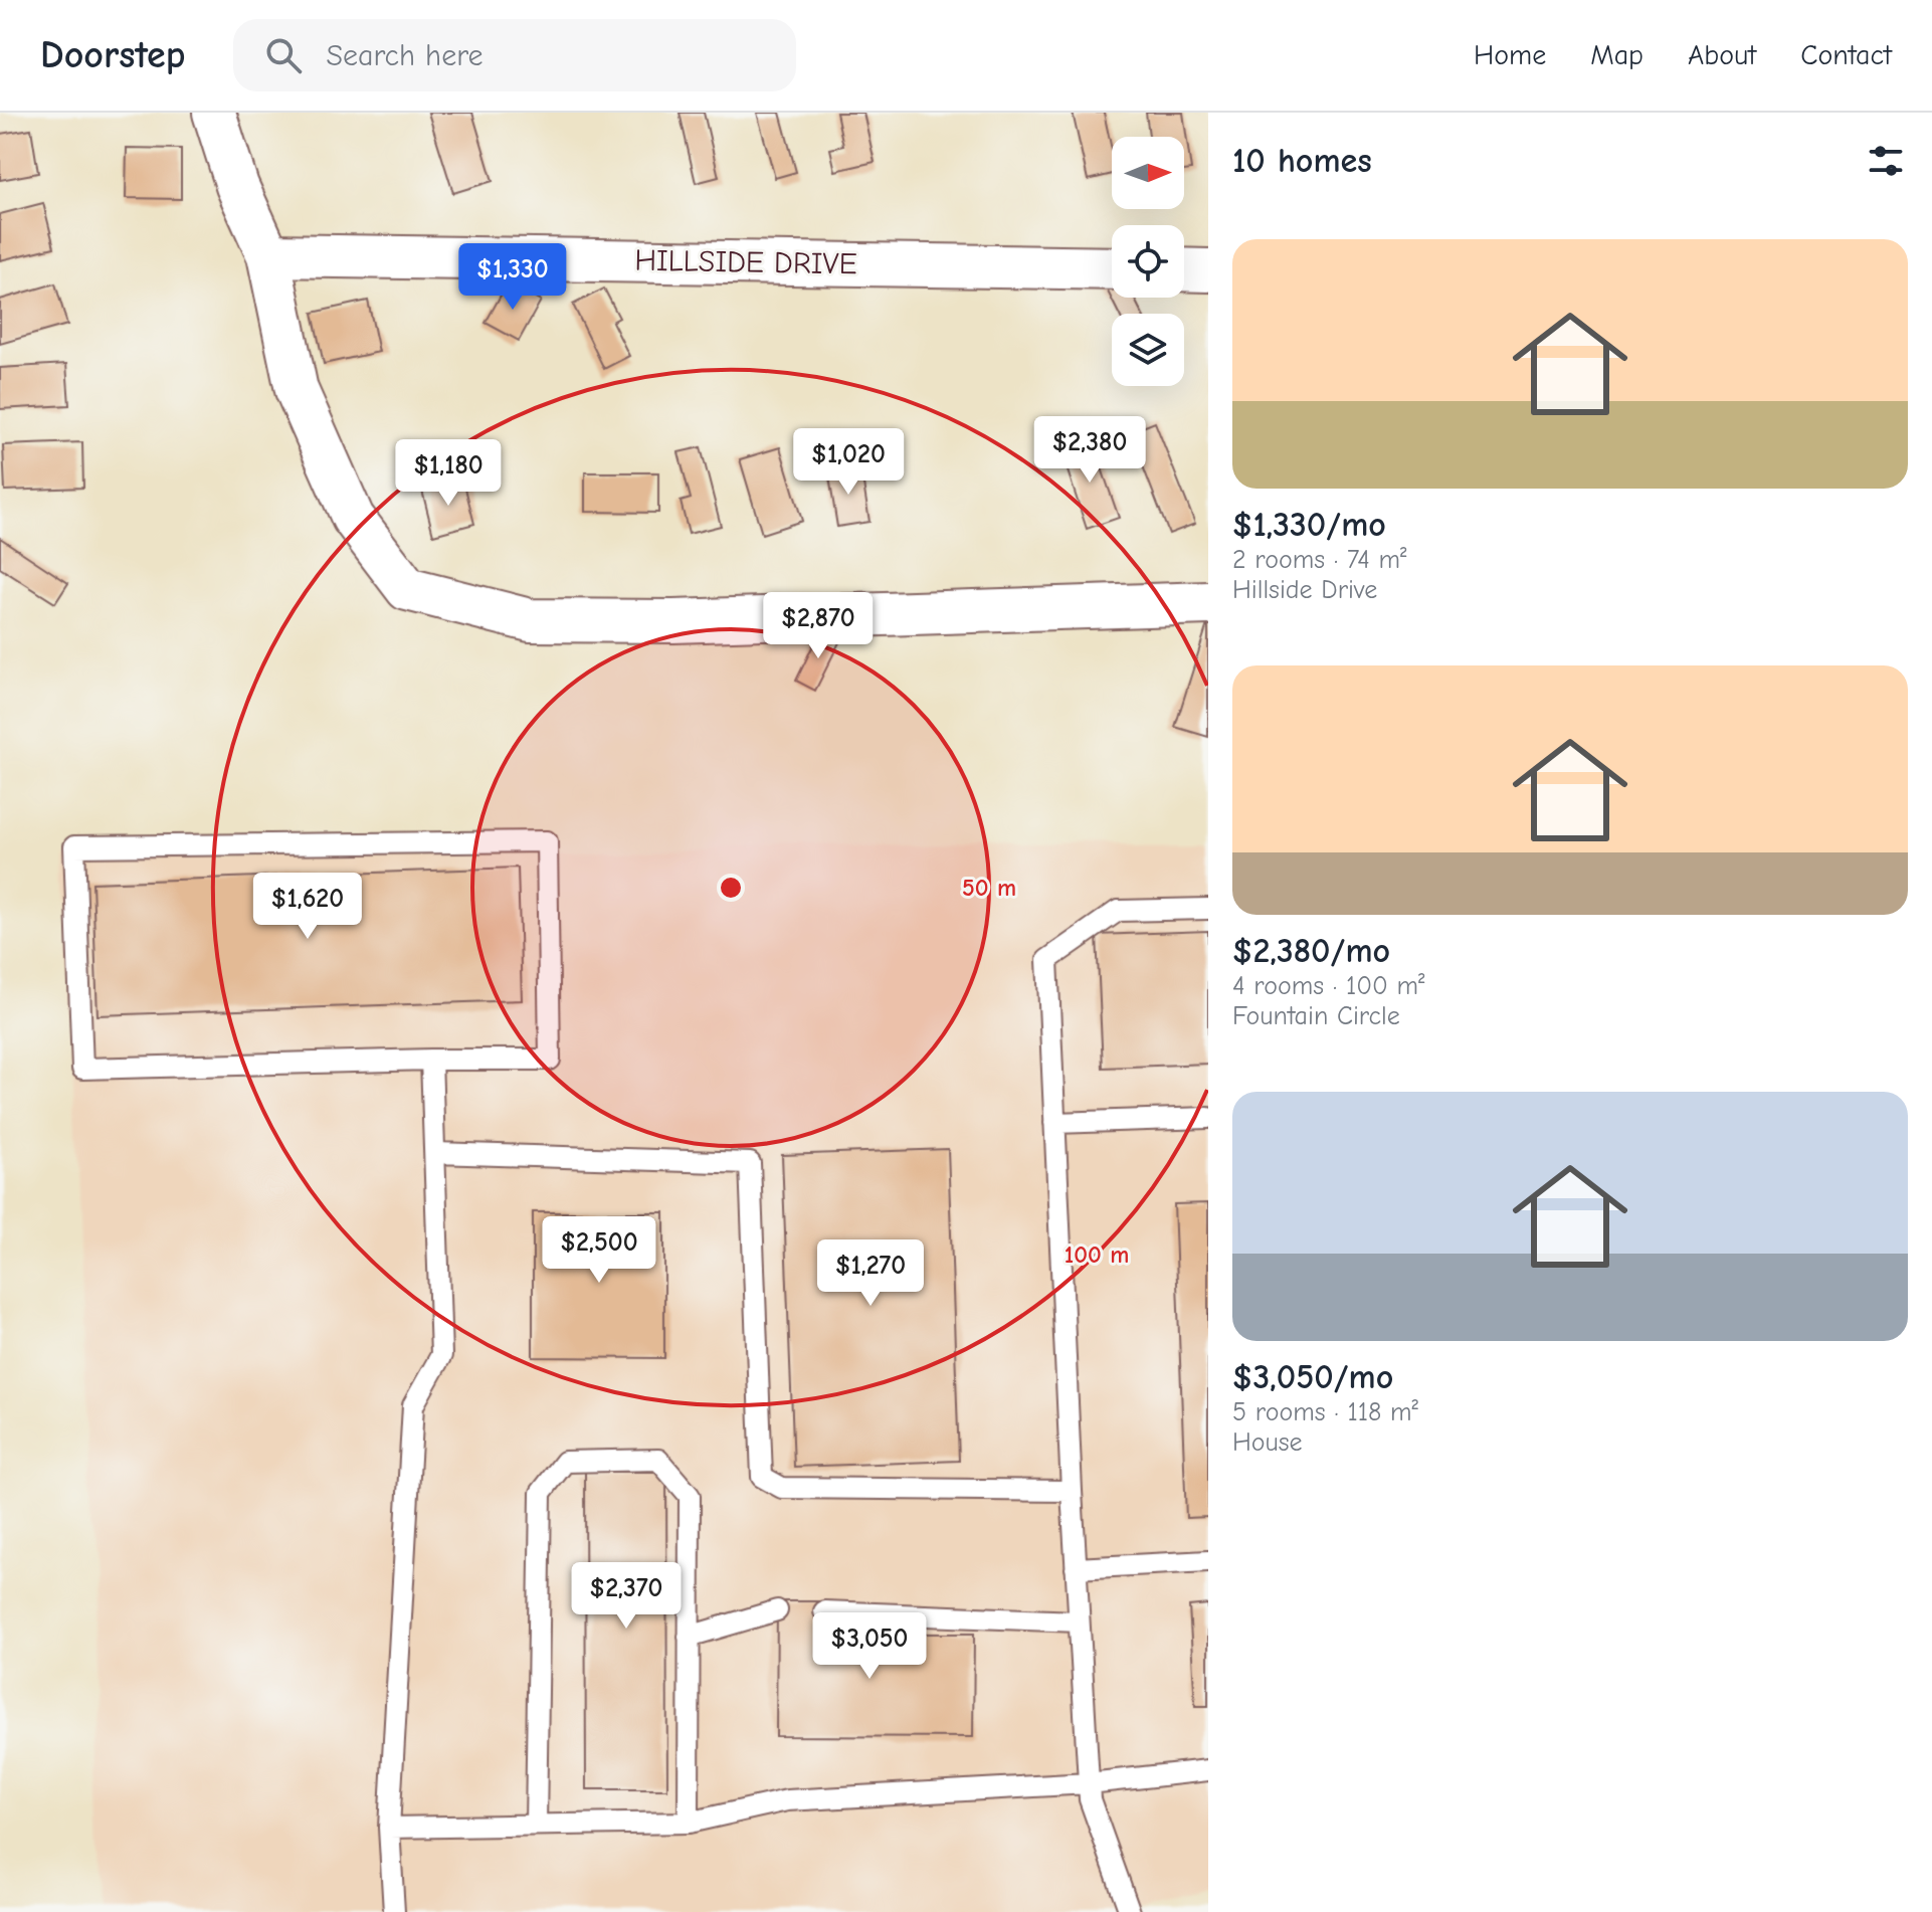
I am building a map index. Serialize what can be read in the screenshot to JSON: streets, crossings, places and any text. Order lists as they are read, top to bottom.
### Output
{
  "streets": {
    "street": ["HILLSIDE DRIVE"]
  },
  "north": "right",
  "page": {
    "header": "Doorstep",
    "search": "Search here",
    "nav": [
      "Home",
      "Map",
      "About",
      "Contact"
    ],
    "heading": "10 homes",
    "list": [
      {
        "name": "$1,330/mo",
        "note": "2 rooms · 74 m² · Hillside Drive"
      },
      {
        "name": "$2,380/mo",
        "note": "4 rooms · 100 m² · Fountain Circle"
      },
      {
        "name": "$3,050/mo",
        "note": "5 rooms · 118 m² · House"
      }
    ],
    "price": [
      "$1,330",
      "$2,380",
      "$1,020",
      "$1,180",
      "$2,870",
      "$1,620",
      "$2,500",
      "$1,270",
      "$2,370",
      "$3,050"
    ]
  },
  "rings": ["50 m", "100 m"]
}
